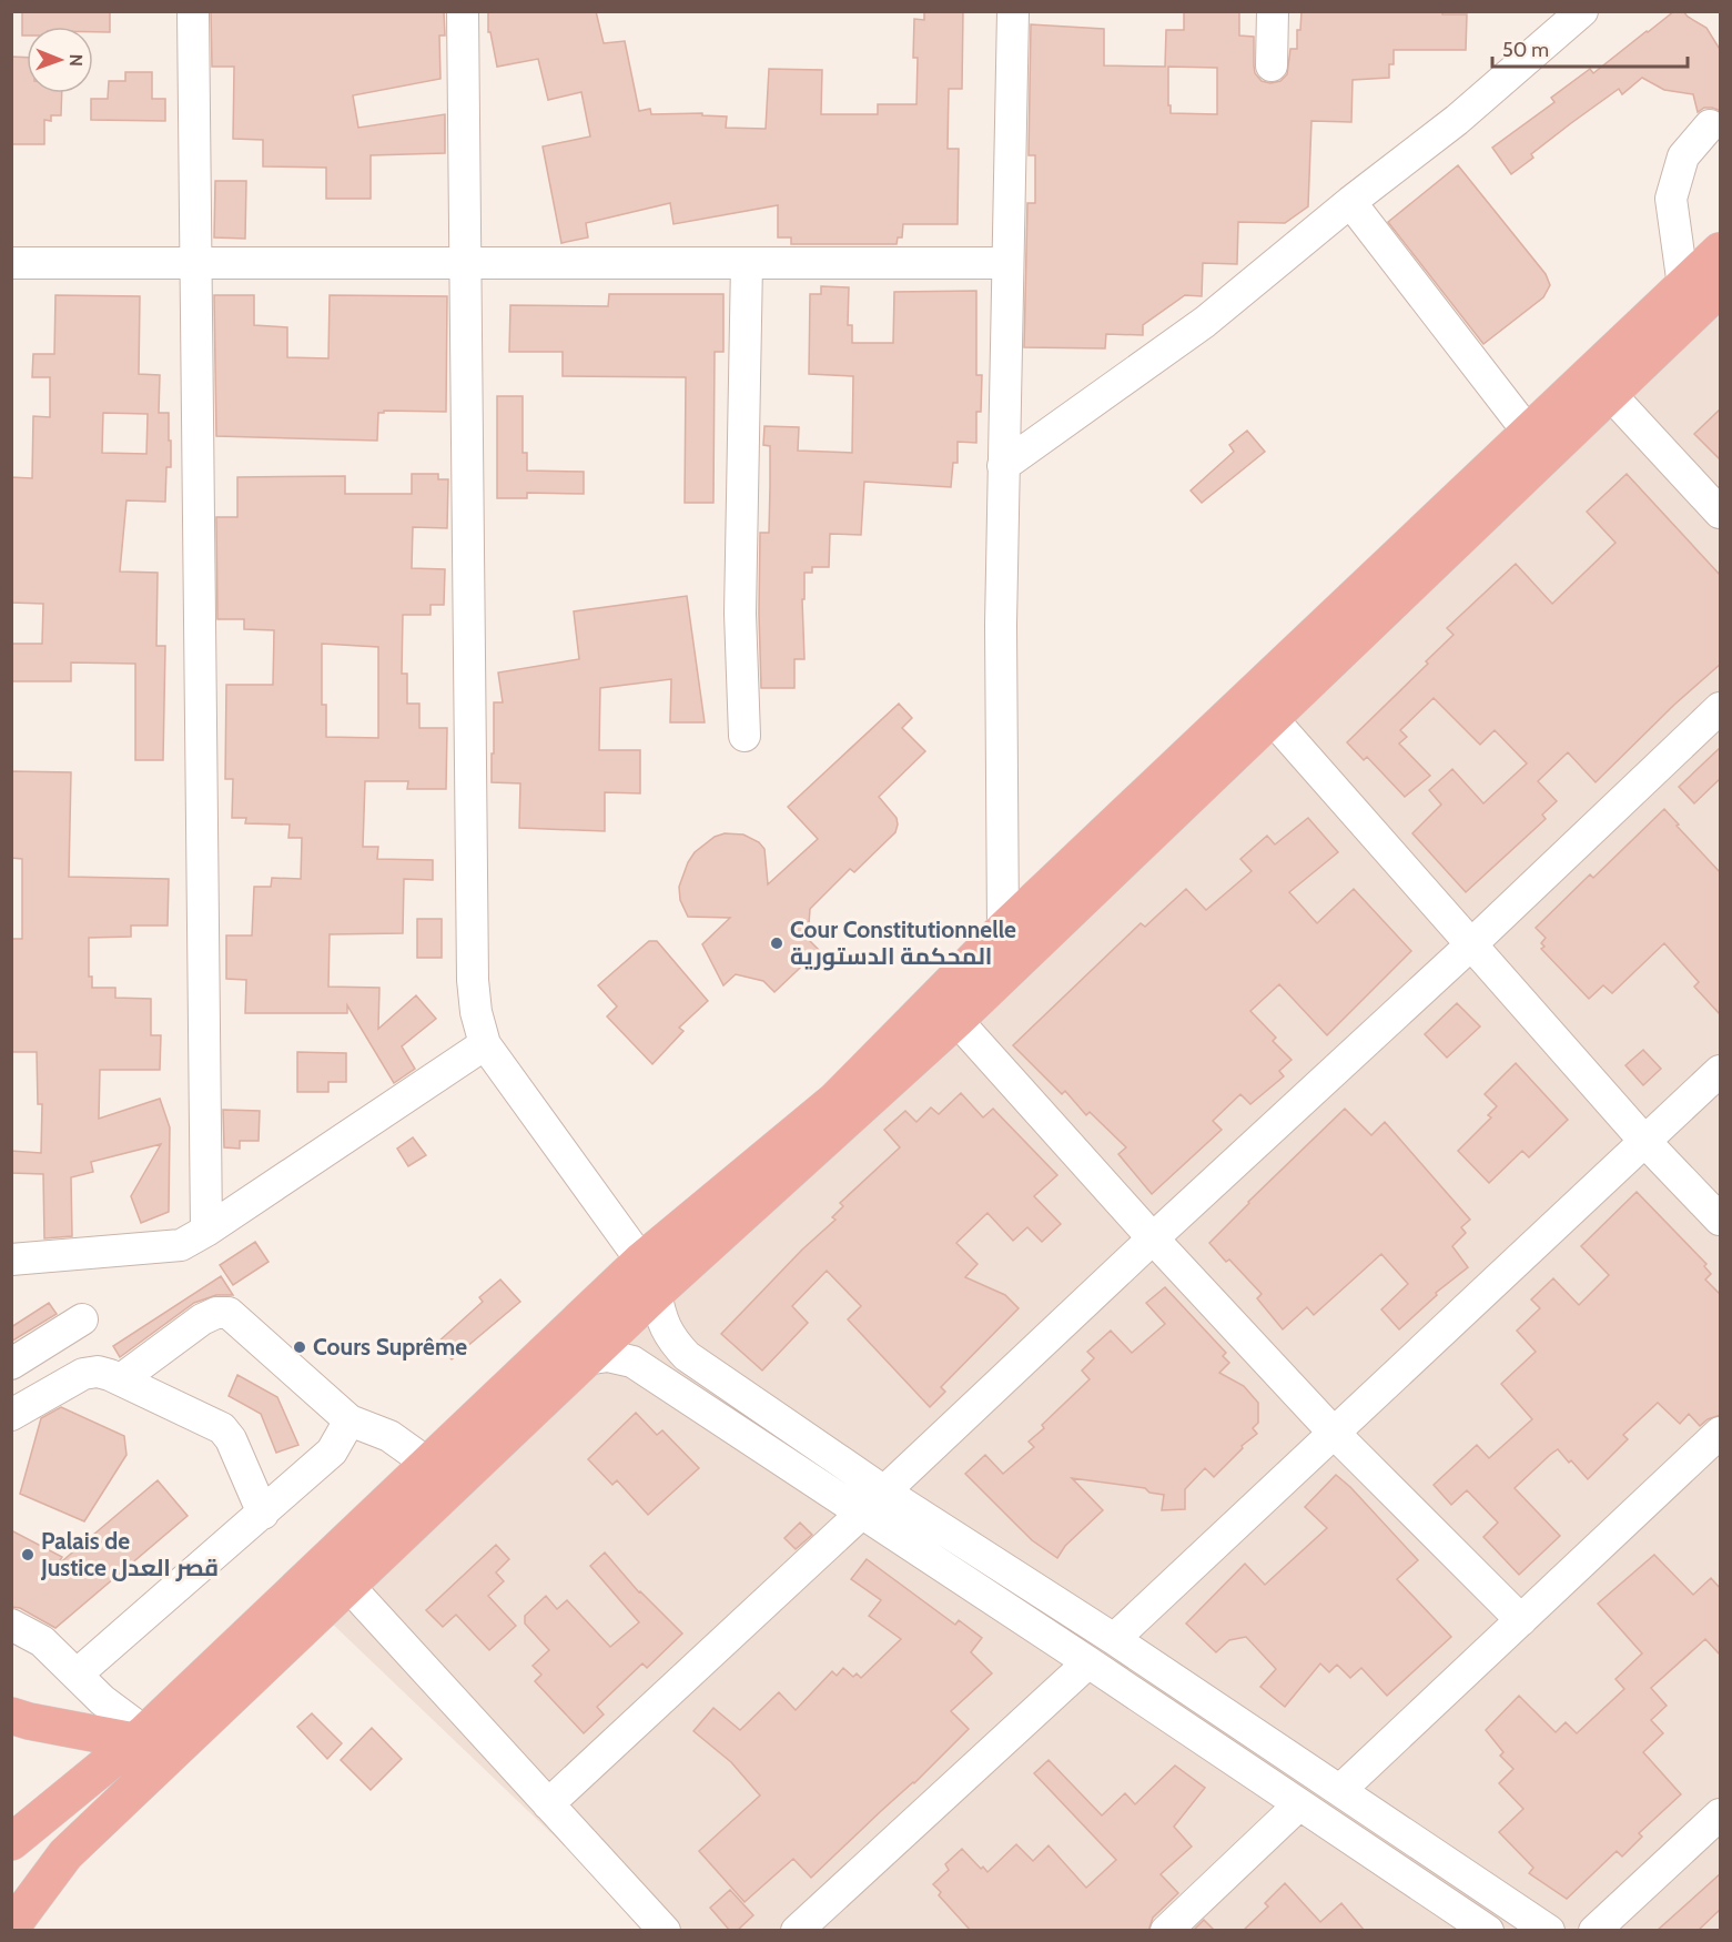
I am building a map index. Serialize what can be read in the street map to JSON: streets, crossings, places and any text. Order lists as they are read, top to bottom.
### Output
{
  "places": ["Cour Constitutionnelle المحكمة الدستورية", "Cours Suprême", "Palais de Justice قصر العدل"],
  "scale_bar": "50 m",
  "north": "right"
}
